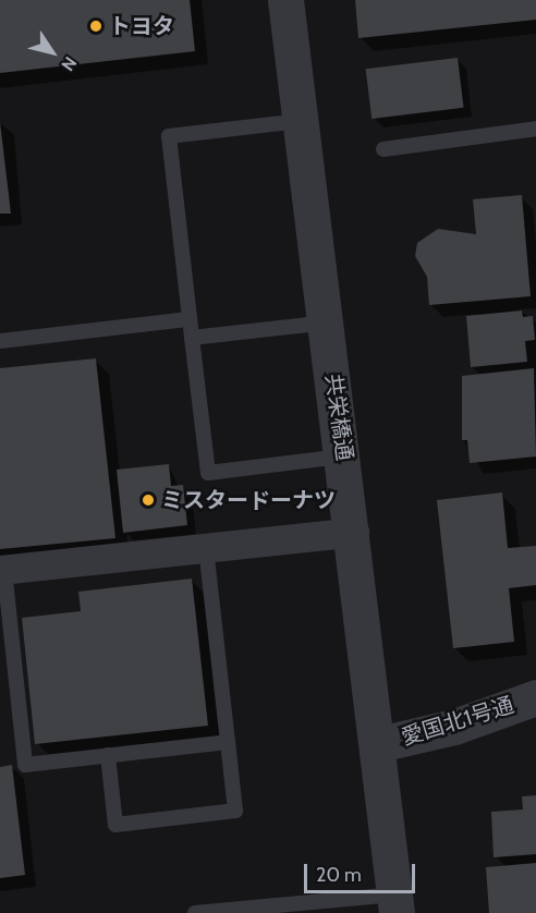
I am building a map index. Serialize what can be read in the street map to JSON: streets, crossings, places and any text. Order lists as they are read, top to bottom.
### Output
{
  "streets": {
    "street": ["共栄橋通", "愛国北1号通"]
  },
  "crossings": [
    ["共栄橋通", "愛国北1号通"]
  ],
  "places": ["トヨタ", "ミスタードーナツ"],
  "scale_bar": "20 m",
  "north": "bottom right"
}
